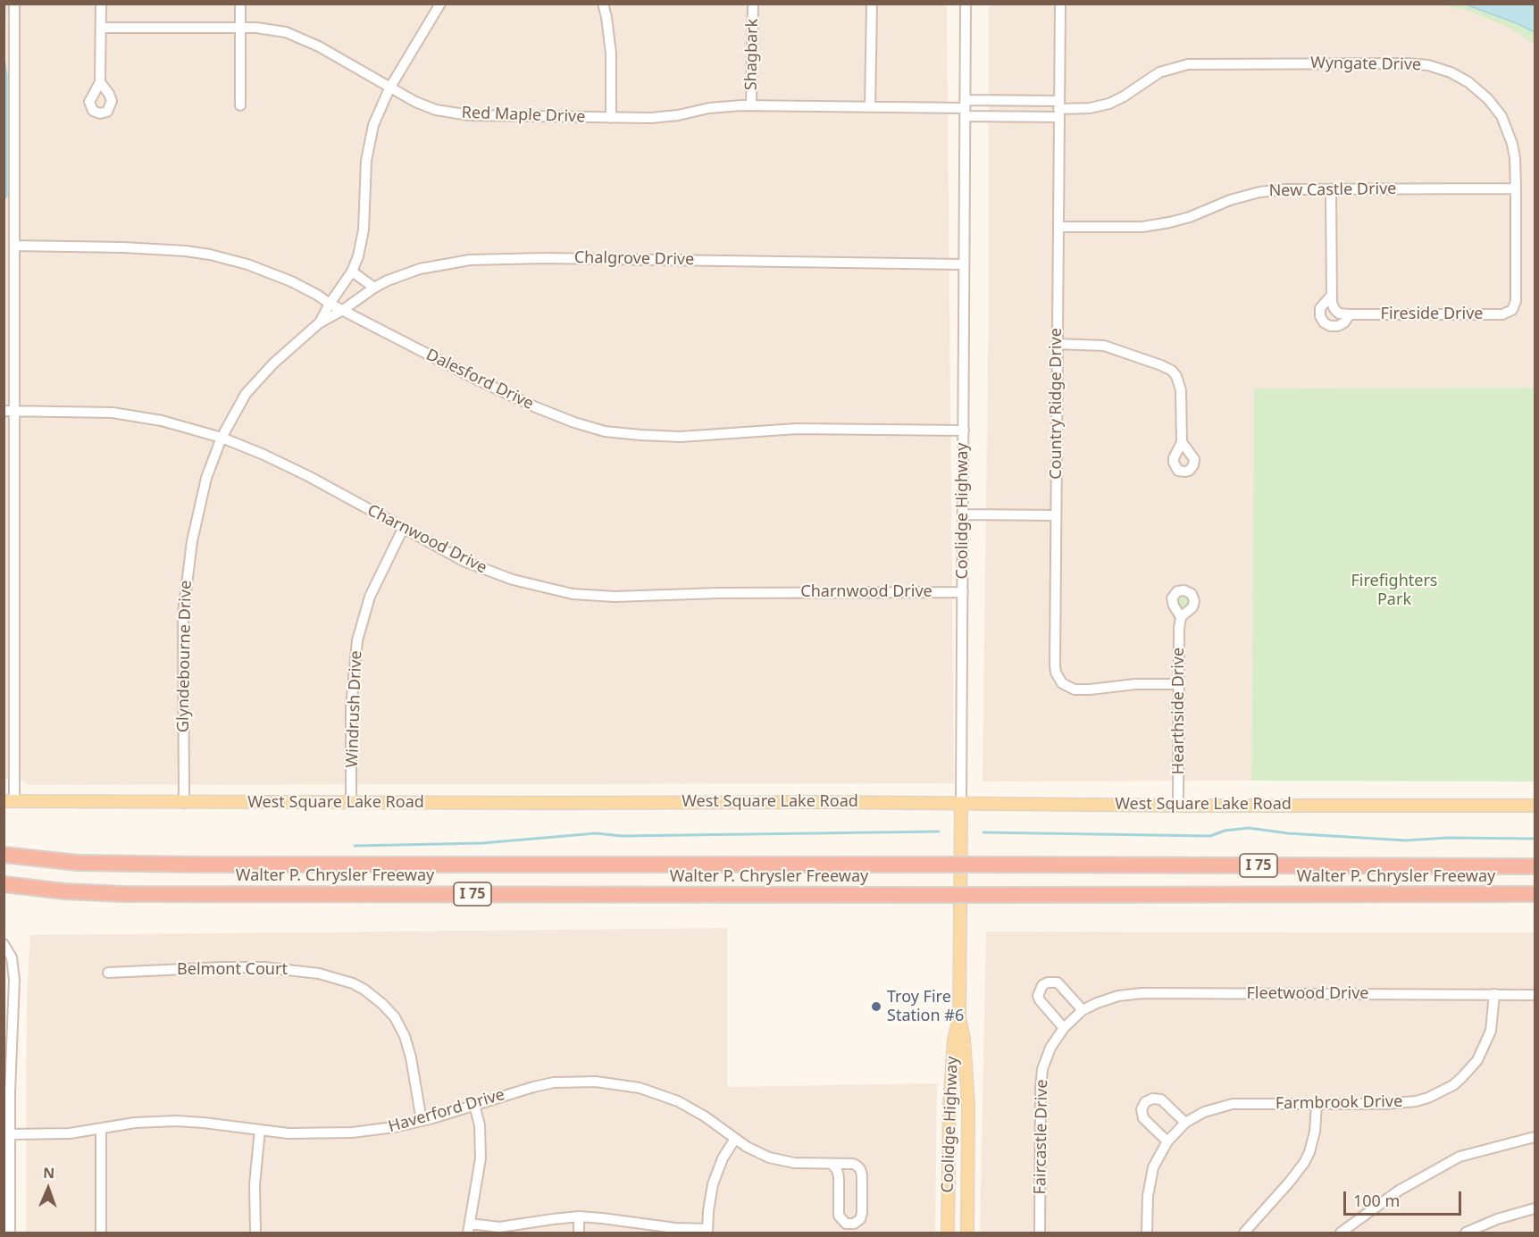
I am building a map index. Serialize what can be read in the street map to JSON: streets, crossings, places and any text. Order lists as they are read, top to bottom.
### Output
{
  "streets": {
    "highway": ["I 75", "Walter P. Chrysler Freeway"],
    "main road": ["Coolidge Highway", "West Square Lake Road"],
    "street": [
      "Shagbark",
      "Wyngate Drive",
      "Red Maple Drive",
      "New Castle Drive",
      "Chalgrove Drive",
      "Fireside Drive",
      "Dalesford Drive",
      "Country Ridge Drive",
      "Charnwood Drive",
      "Glyndebourne Drive",
      "Windrush Drive",
      "Hearthside Drive",
      "Belmont Court",
      "Fleetwood Drive",
      "Farmbrook Drive",
      "Haverford Drive",
      "Faircastle Drive"
    ]
  },
  "crossings": [
    ["Shagbark", "Red Maple Drive"],
    ["Wyngate Drive", "Red Maple Drive"],
    ["Wyngate Drive", "New Castle Drive"],
    ["Wyngate Drive", "Fireside Drive"],
    ["Wyngate Drive", "Country Ridge Drive"],
    ["Wyngate Drive", "Coolidge Highway"],
    ["Red Maple Drive", "Coolidge Highway"],
    ["Red Maple Drive", "Glyndebourne Drive"],
    ["New Castle Drive", "Fireside Drive"],
    ["New Castle Drive", "Country Ridge Drive"],
    ["Chalgrove Drive", "Dalesford Drive"],
    ["Chalgrove Drive", "Coolidge Highway"],
    ["Chalgrove Drive", "Glyndebourne Drive"],
    ["Dalesford Drive", "Coolidge Highway"],
    ["Dalesford Drive", "Glyndebourne Drive"],
    ["Country Ridge Drive", "Hearthside Drive"],
    ["Coolidge Highway", "Charnwood Drive"],
    ["Coolidge Highway", "West Square Lake Road"],
    ["Charnwood Drive", "Glyndebourne Drive"],
    ["Charnwood Drive", "Windrush Drive"],
    ["Glyndebourne Drive", "West Square Lake Road"],
    ["Windrush Drive", "West Square Lake Road"],
    ["Hearthside Drive", "West Square Lake Road"],
    ["Belmont Court", "Haverford Drive"],
    ["Fleetwood Drive", "Farmbrook Drive"],
    ["Fleetwood Drive", "Faircastle Drive"]
  ],
  "parks": ["Firefighters Park"],
  "places": ["Troy Fire Station #6"],
  "scale_bar": "100 m",
  "north": "top"
}
